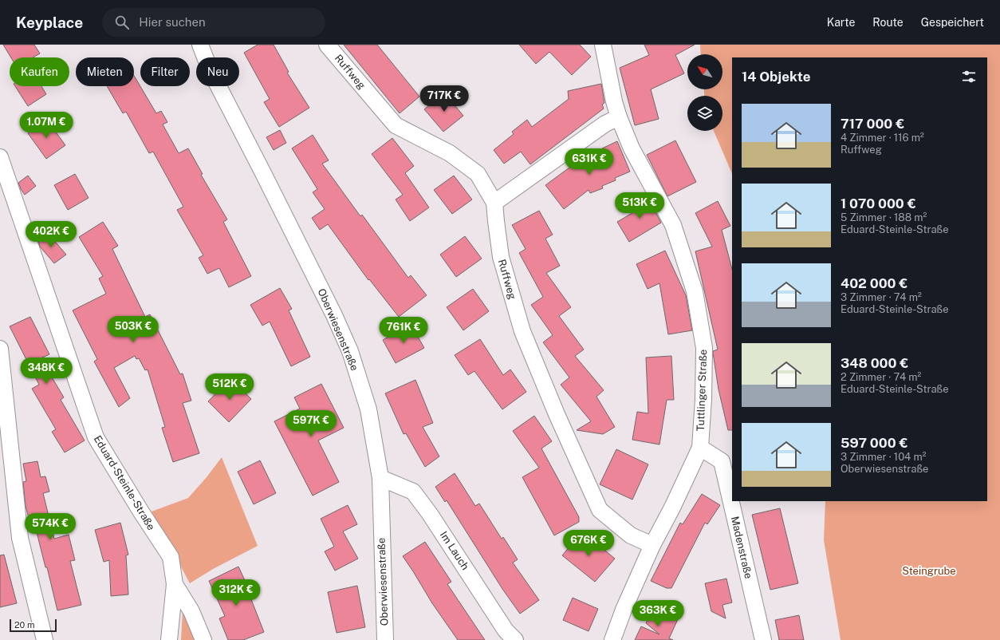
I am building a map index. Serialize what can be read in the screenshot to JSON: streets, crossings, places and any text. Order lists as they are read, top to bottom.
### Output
{
  "streets": {
    "street": [
      "Ruffweg",
      "Oberwiesenstraße",
      "Tuttlinger Straße",
      "Eduard-Steinle-Straße",
      "Madenstraße",
      "Im Lauch"
    ]
  },
  "crossings": [
    ["Ruffweg", "Tuttlinger Straße"],
    ["Oberwiesenstraße", "Im Lauch"],
    ["Tuttlinger Straße", "Madenstraße"]
  ],
  "parks": ["Steingrube"],
  "scale_bar": "20 m",
  "north": "top left",
  "page": {
    "header": "Keyplace",
    "search": "Hier suchen",
    "nav": ["Karte", "Route", "Gespeichert"],
    "chip": [
      "Kaufen",
      "Mieten",
      "Filter",
      "Neu"
    ],
    "heading": "14 Objekte",
    "price": [
      "717K €",
      "1.07M €",
      "631K €",
      "513K €",
      "402K €",
      "503K €",
      "761K €",
      "348K €",
      "512K €",
      "597K €",
      "574K €",
      "676K €",
      "312K €",
      "363K €"
    ],
    "list": [
      {
        "name": "717 000 €",
        "note": "4 Zimmer · 116 m² · Ruffweg"
      },
      {
        "name": "1 070 000 €",
        "note": "5 Zimmer · 188 m² · Eduard-Steinle-Straße"
      },
      {
        "name": "402 000 €",
        "note": "3 Zimmer · 74 m² · Eduard-Steinle-Straße"
      },
      {
        "name": "348 000 €",
        "note": "2 Zimmer · 74 m² · Eduard-Steinle-Straße"
      },
      {
        "name": "597 000 €",
        "note": "3 Zimmer · 104 m² · Oberwiesenstraße"
      }
    ],
    "scale": "20 m"
  }
}
